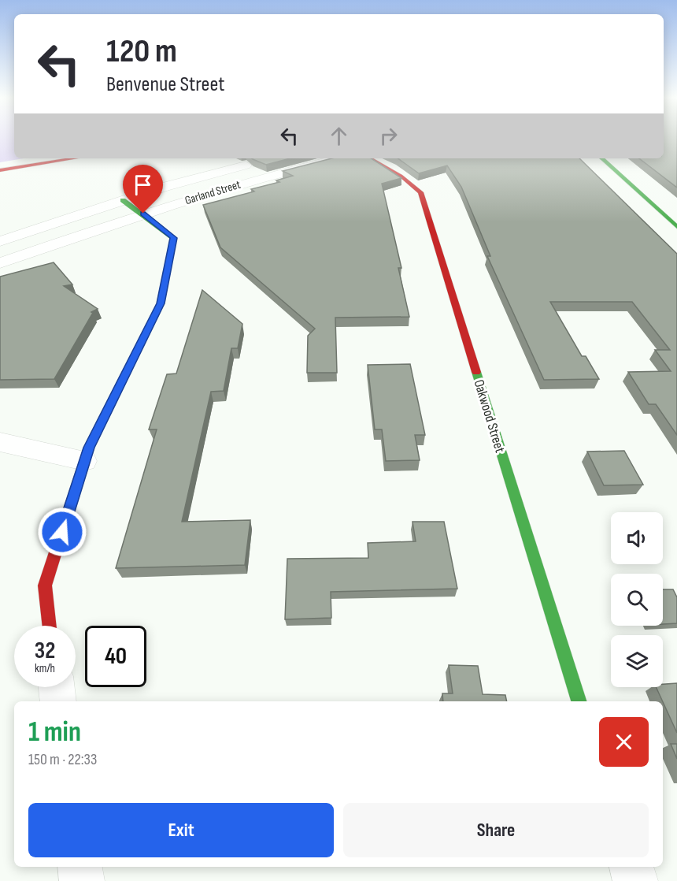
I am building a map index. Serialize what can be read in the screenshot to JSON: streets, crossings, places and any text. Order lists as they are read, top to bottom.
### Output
{
  "streets": {
    "street": ["Garland Street", "Oakwood Street"]
  },
  "page": {
    "turn": ["120 m", "Benvenue Street"],
    "speed": "32 km/h",
    "limit": "40",
    "heading": ["1 min", "150 m · 22:33"],
    "buttons": ["Exit", "Share"]
  }
}
